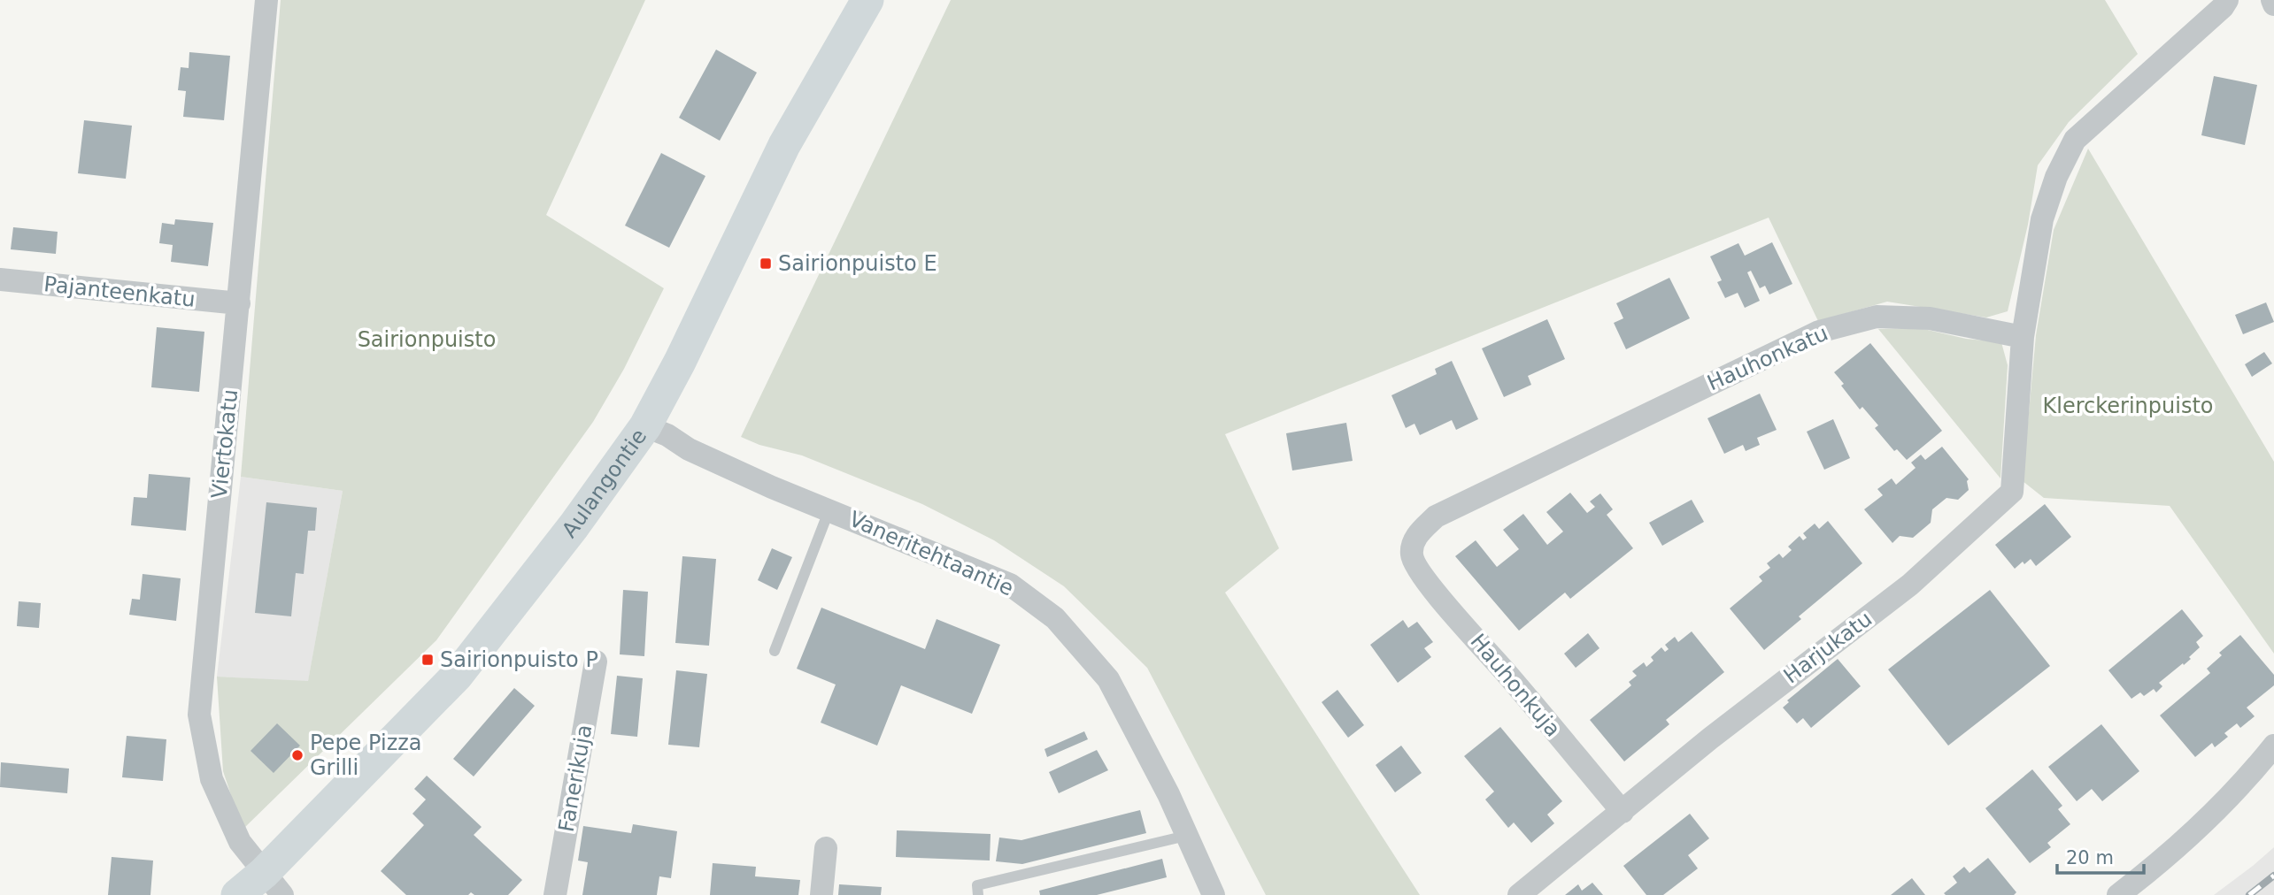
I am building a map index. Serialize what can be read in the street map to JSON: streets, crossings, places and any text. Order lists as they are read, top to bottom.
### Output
{
  "streets": {
    "main road": ["Aulangontie"],
    "street": [
      "Pajanteenkatu",
      "Hauhonkatu",
      "Viertokatu",
      "Vaneritehtaantie",
      "Harjukatu",
      "Hauhonkuja",
      "Fanerikuja"
    ]
  },
  "crossings": [
    ["Pajanteenkatu", "Viertokatu"],
    ["Hauhonkatu", "Harjukatu"],
    ["Hauhonkatu", "Hauhonkuja"],
    ["Viertokatu", "Aulangontie"],
    ["Aulangontie", "Vaneritehtaantie"],
    ["Harjukatu", "Hauhonkuja"]
  ],
  "parks": ["Sairionpuisto", "Klerckerinpuisto"],
  "places": {
    "transit": ["Sairionpuisto E", "Sairionpuisto P"],
    "other": ["Pepe Pizza Grilli"]
  },
  "scale_bar": "20 m"
}
